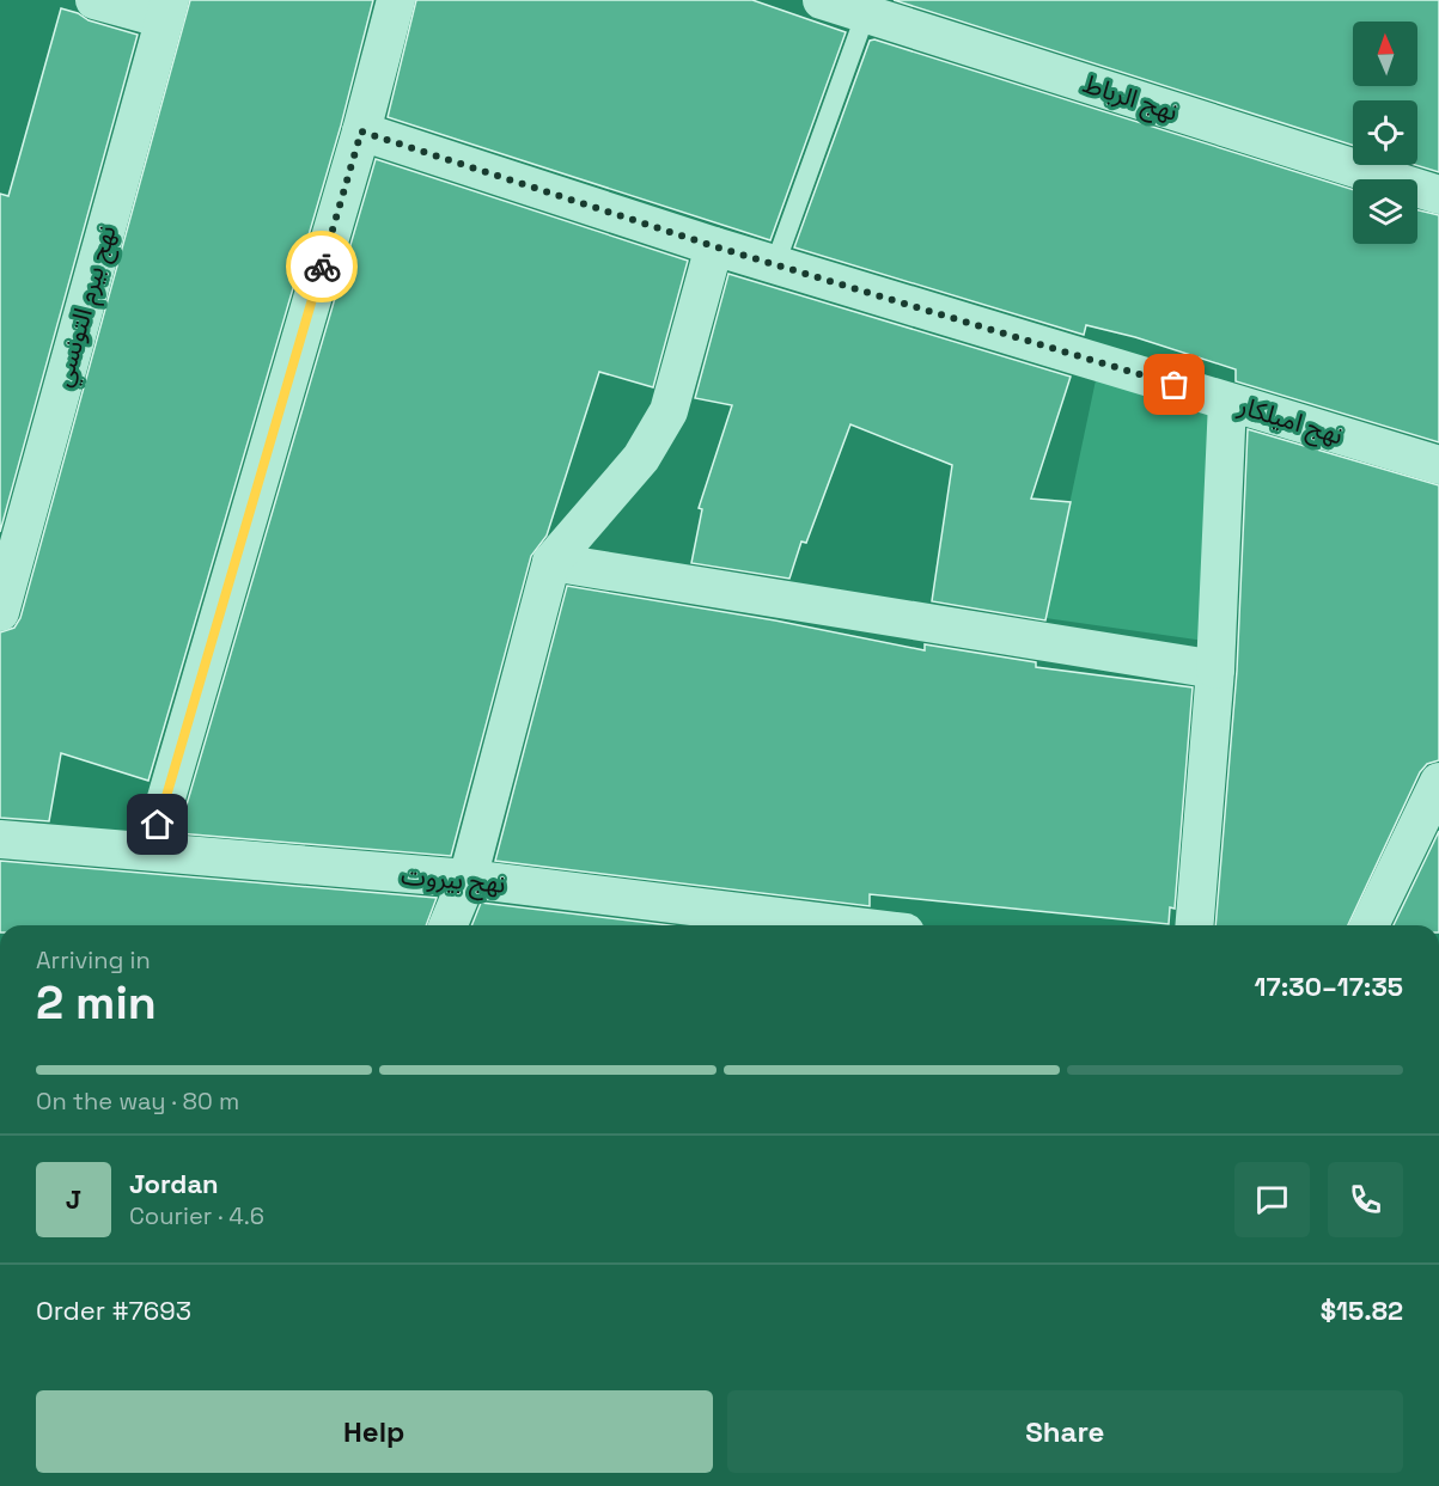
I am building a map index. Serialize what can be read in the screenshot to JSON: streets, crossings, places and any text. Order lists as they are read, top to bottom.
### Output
{
  "streets": {
    "street": [
      "نهج الرباط",
      "نهج بيرم التونسي",
      "نهج اميلكار",
      "نهج بيروت"
    ]
  },
  "north": "top",
  "page": {
    "heading": ["2 min", "Arriving in", "17:30–17:35"],
    "panel": [
      "Jordan",
      "Courier · 4.6",
      "Order #7693",
      "$15.82"
    ],
    "bar": "On the way · 80 m",
    "round": "J",
    "buttons": ["Help", "Share"]
  }
}
